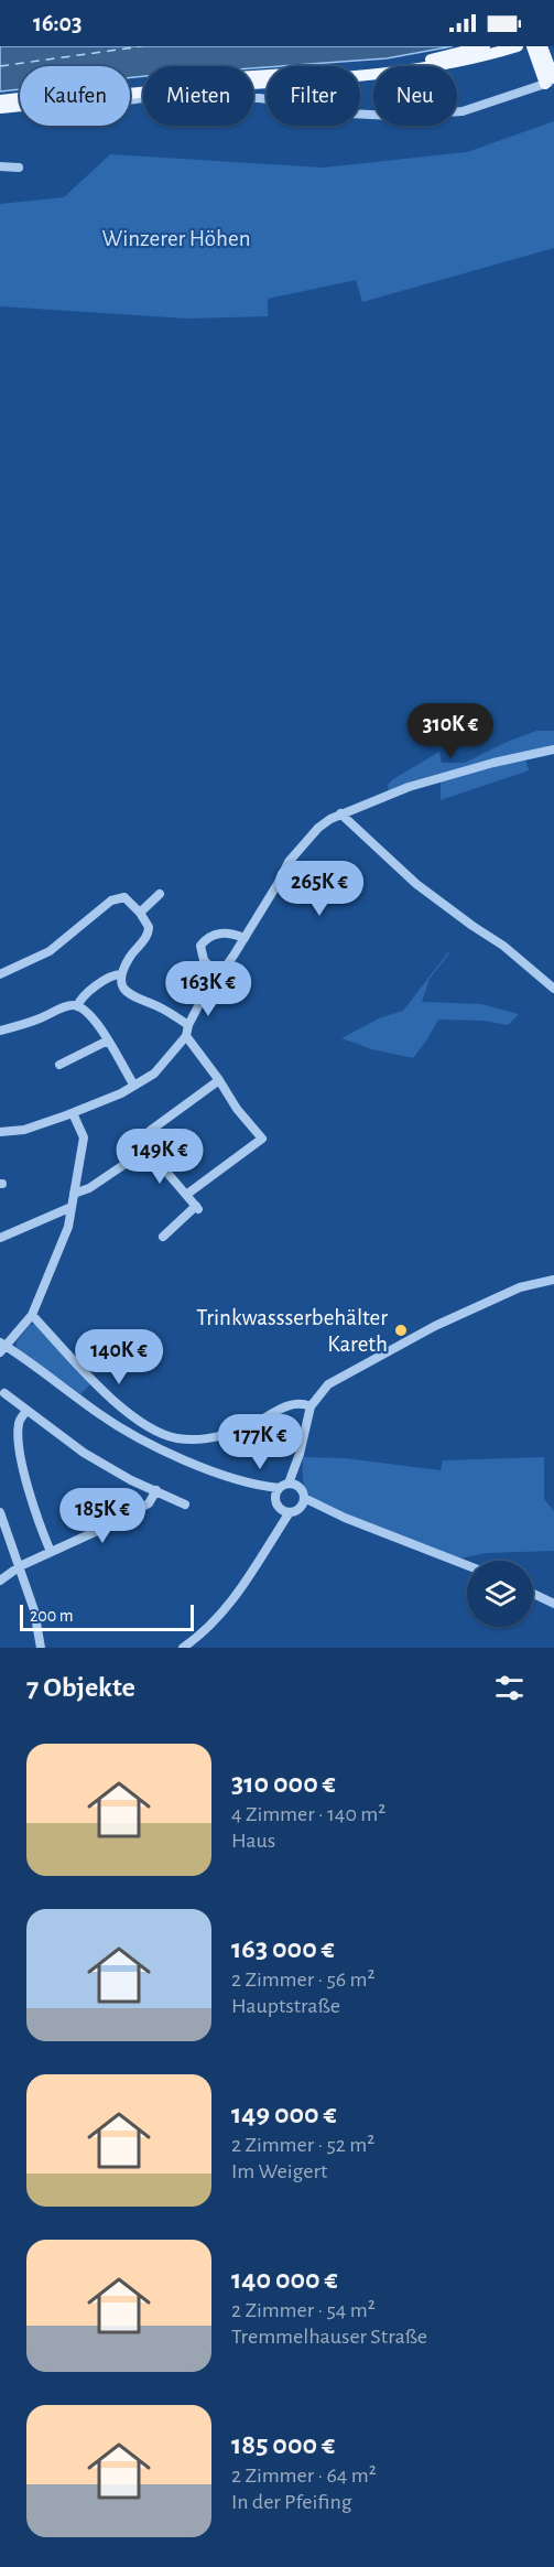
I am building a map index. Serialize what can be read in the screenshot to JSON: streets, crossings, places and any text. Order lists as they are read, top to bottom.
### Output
{
  "parks": ["Winzerer Höhen"],
  "places": ["Trinkwassserbehälter Kareth"],
  "scale_bar": "200 m",
  "page": {
    "status": "16:03",
    "chip": [
      "Kaufen",
      "Mieten",
      "Filter",
      "Neu"
    ],
    "price": [
      "310K €",
      "265K €",
      "163K €",
      "149K €",
      "140K €",
      "177K €",
      "185K €"
    ],
    "scale": "200 m",
    "heading": "7 Objekte",
    "list": [
      {
        "name": "310 000 €",
        "note": "4 Zimmer · 140 m² · Haus"
      },
      {
        "name": "163 000 €",
        "note": "2 Zimmer · 56 m² · Hauptstraße"
      },
      {
        "name": "149 000 €",
        "note": "2 Zimmer · 52 m² · Im Weigert"
      },
      {
        "name": "140 000 €",
        "note": "2 Zimmer · 54 m² · Tremmelhauser Straße"
      },
      {
        "name": "185 000 €",
        "note": "2 Zimmer · 64 m² · In der Pfeifing"
      }
    ]
  }
}
